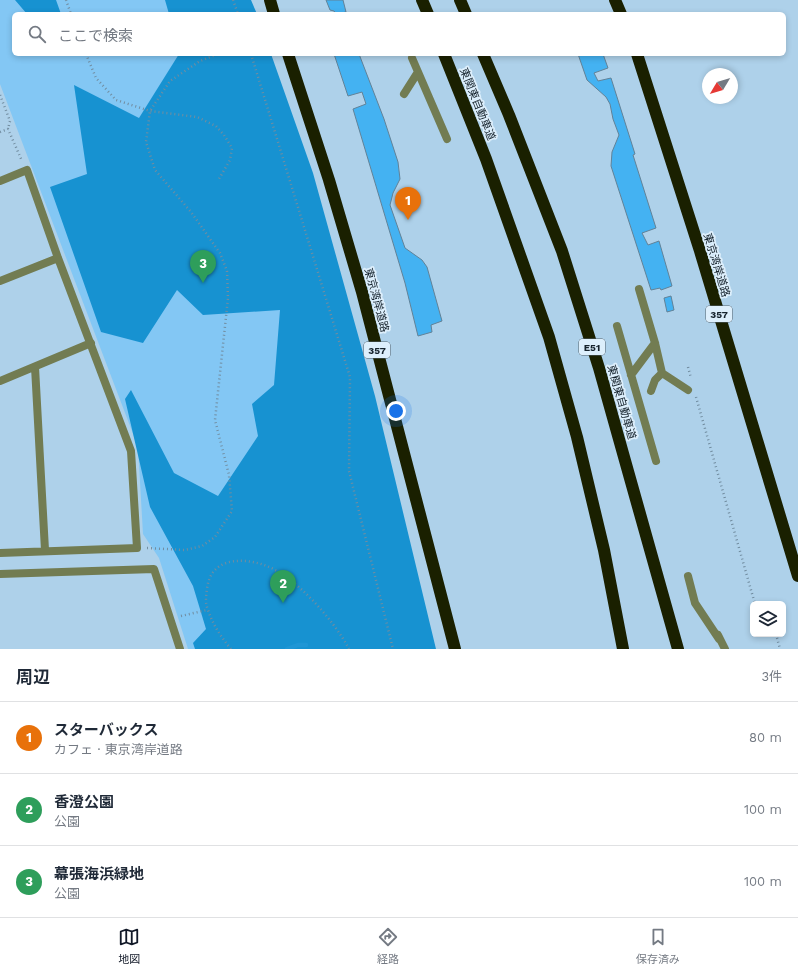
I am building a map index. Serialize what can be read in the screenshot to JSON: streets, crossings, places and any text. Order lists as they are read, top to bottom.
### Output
{
  "streets": {
    "highway": [
      "東関東自動車道",
      "東京湾岸道路",
      "357",
      "E51"
    ]
  },
  "north": "bottom left",
  "page": {
    "search": "ここで検索",
    "pins": ["1", "3", "2"],
    "heading": ["周辺", "3件"],
    "list": [
      {
        "mark": "1",
        "name": "スターバックス",
        "note": "カフェ · 東京湾岸道路",
        "value": "80 m"
      },
      {
        "mark": "2",
        "name": "香澄公園",
        "note": "公園",
        "value": "100 m"
      },
      {
        "mark": "3",
        "name": "幕張海浜緑地",
        "note": "公園",
        "value": "100 m"
      }
    ],
    "nav": ["地図", "経路", "保存済み"]
  }
}
